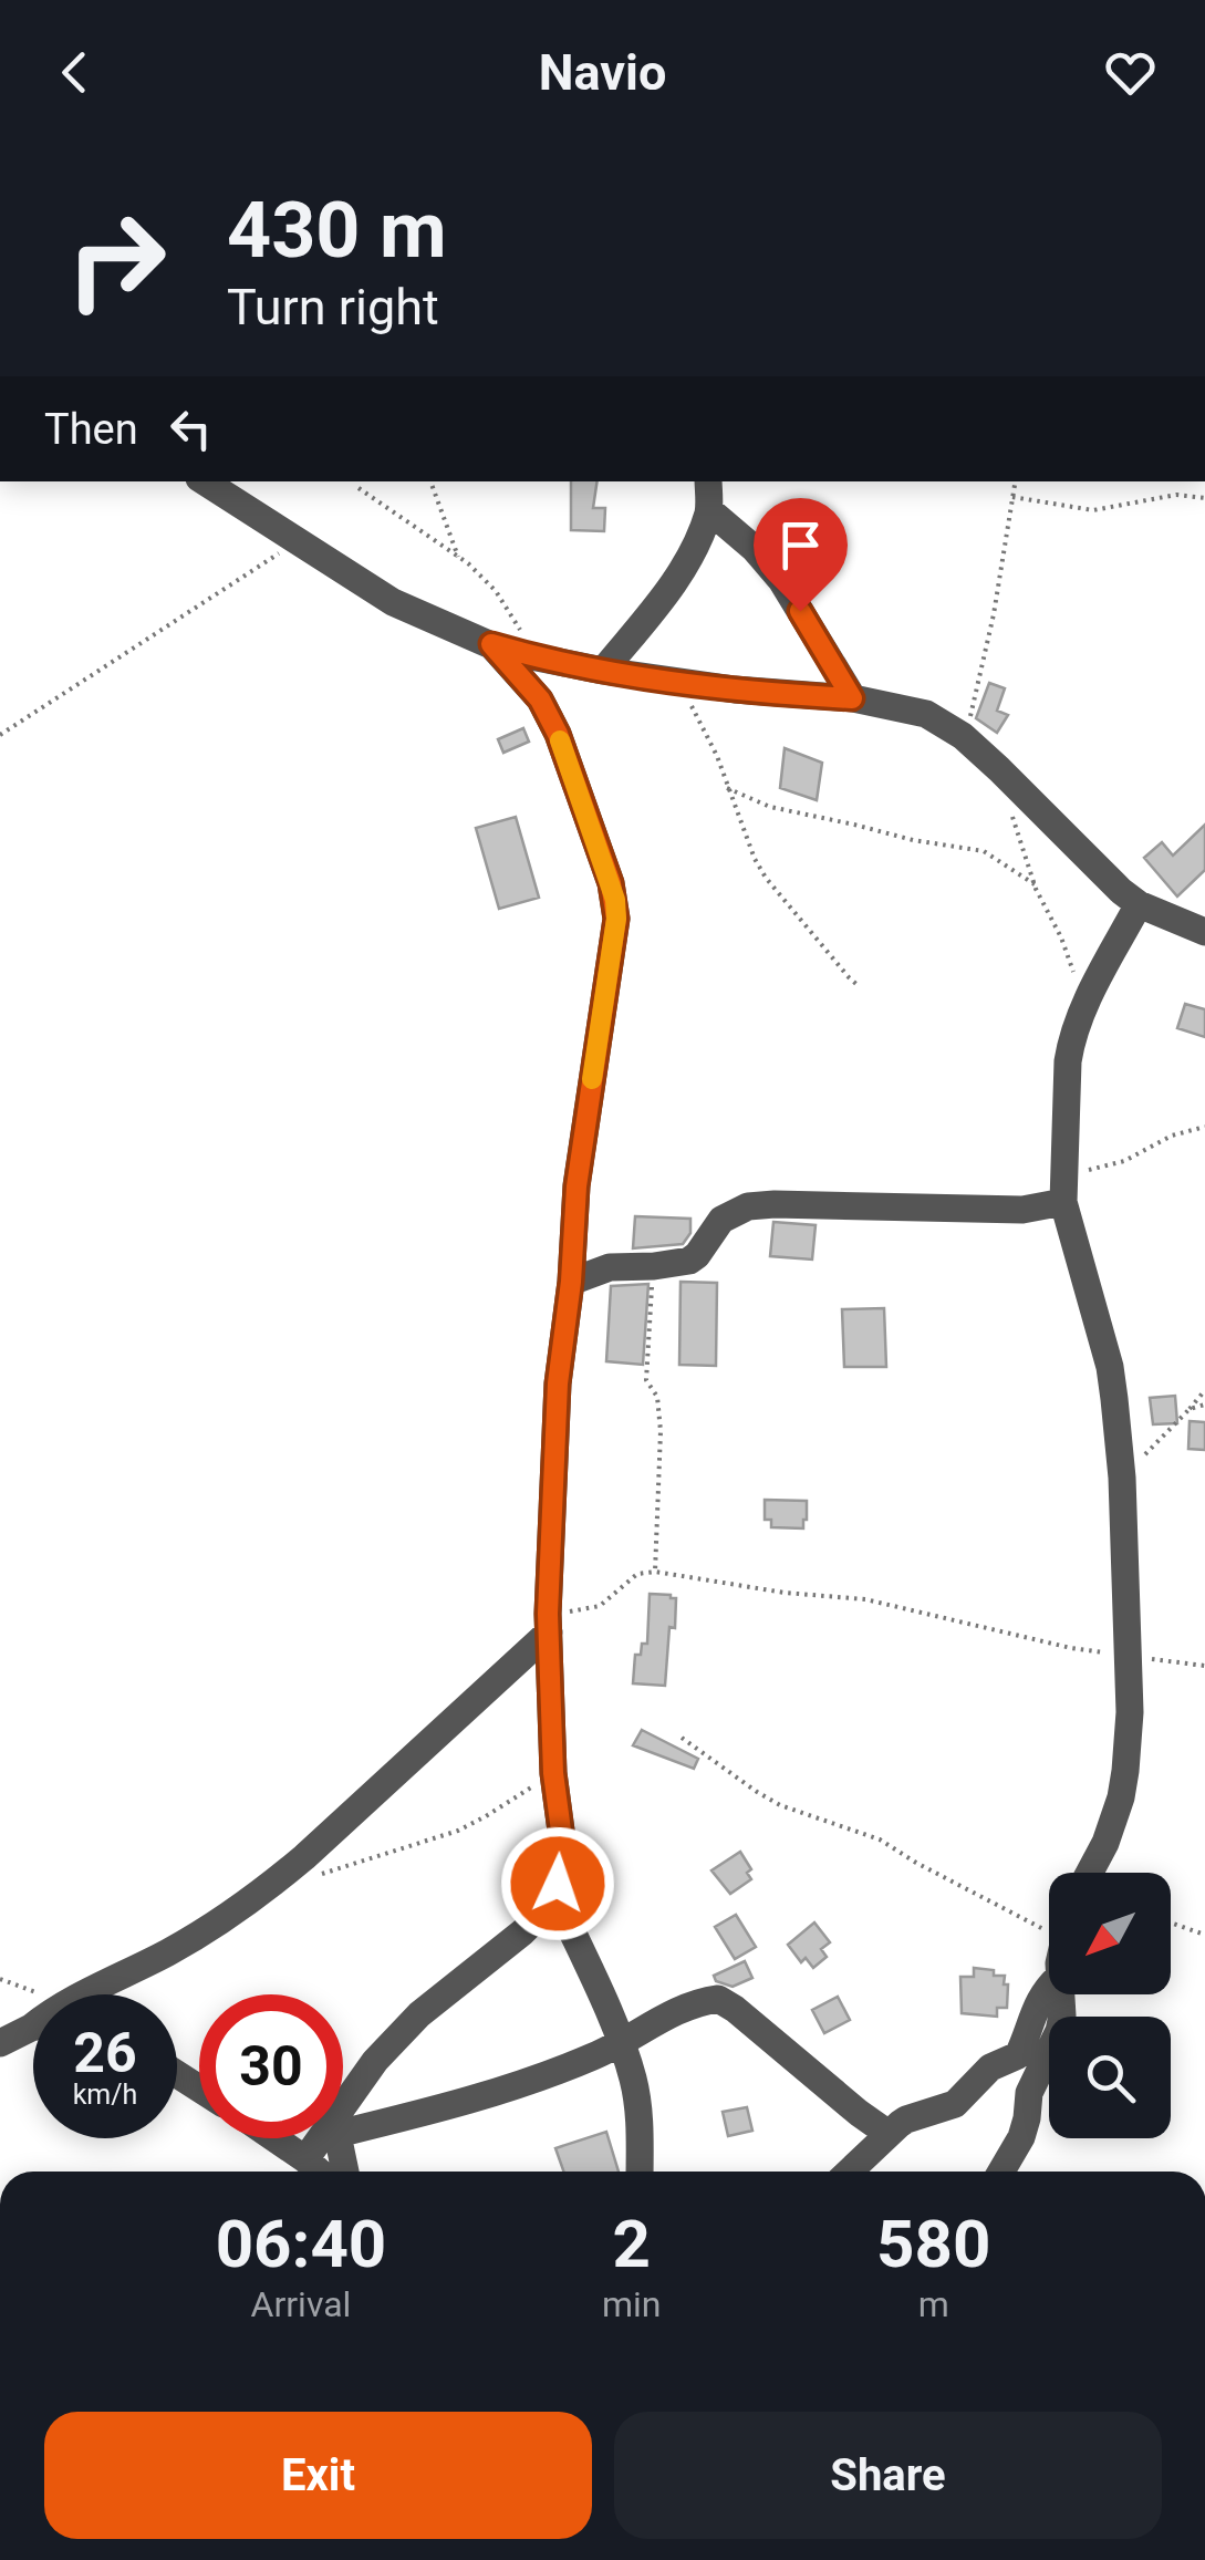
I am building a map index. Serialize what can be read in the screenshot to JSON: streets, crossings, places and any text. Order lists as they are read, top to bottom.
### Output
{
  "north": "bottom left",
  "page": {
    "header": "Navio",
    "turn": ["430 m", "Turn right"],
    "then": "Then",
    "speed": "26 km/h",
    "limit": "30",
    "eta": [
      "06:40",
      "Arrival",
      "2",
      "min",
      "580",
      "m"
    ],
    "buttons": ["Exit", "Share"]
  }
}
